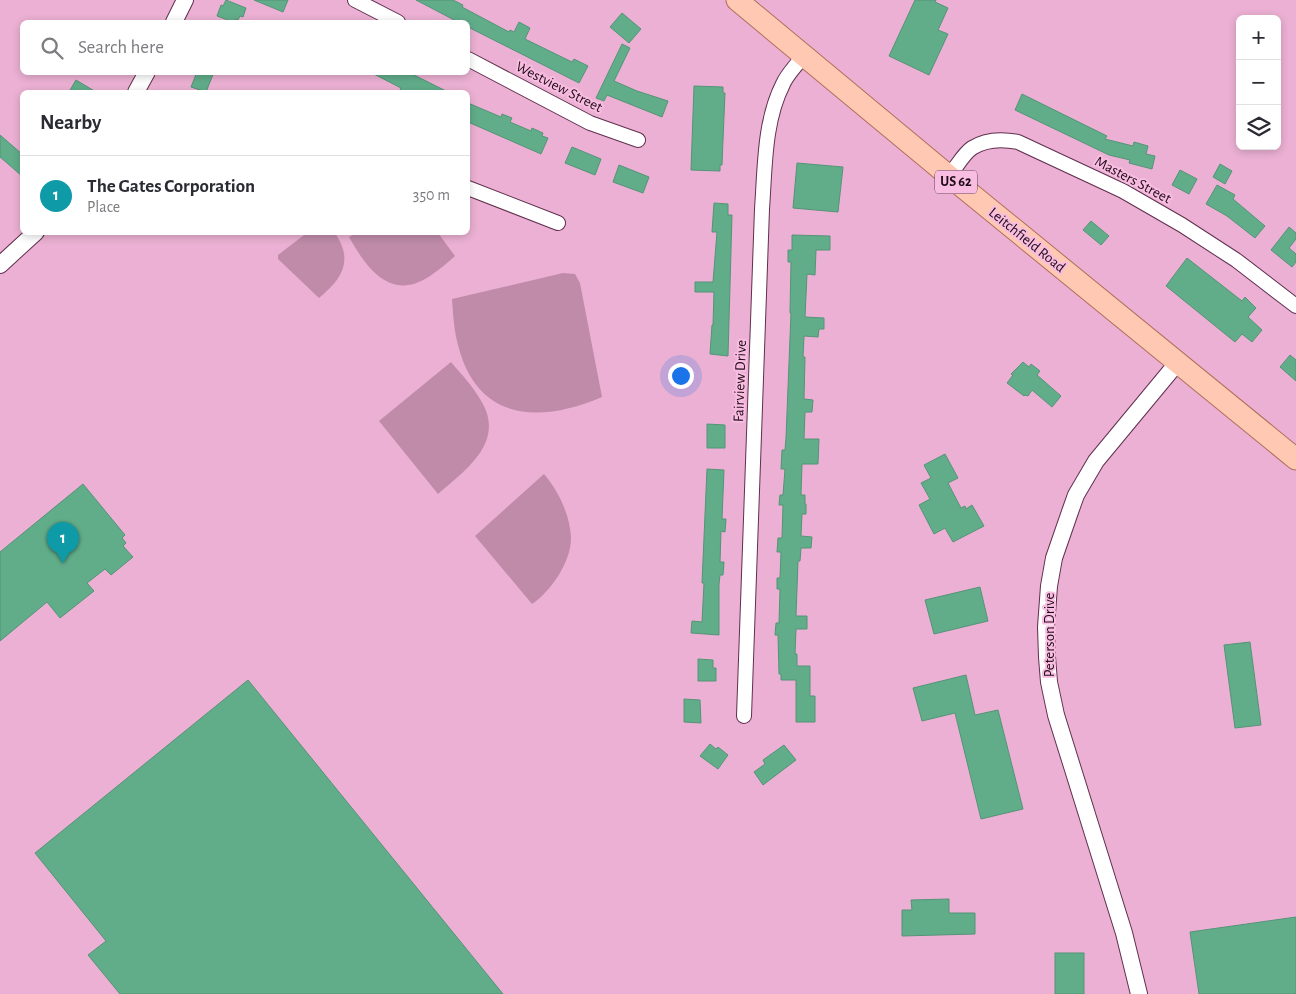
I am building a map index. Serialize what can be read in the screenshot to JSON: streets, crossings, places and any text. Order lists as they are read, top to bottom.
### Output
{
  "streets": {
    "main road": ["US 62", "Leitchfield Road"],
    "street": [
      "Westview Street",
      "Masters Street",
      "Fairview Drive",
      "Peterson Drive"
    ]
  },
  "crossings": [
    ["Masters Street", "Leitchfield Road"],
    ["Leitchfield Road", "Fairview Drive"],
    ["Leitchfield Road", "Peterson Drive"]
  ],
  "page": {
    "map_buttons": ["+", "−"],
    "search": "Search here",
    "heading": "Nearby",
    "list": [
      {
        "mark": "1",
        "name": "The Gates Corporation",
        "note": "Place",
        "value": "350 m"
      }
    ],
    "pins": "1"
  }
}
